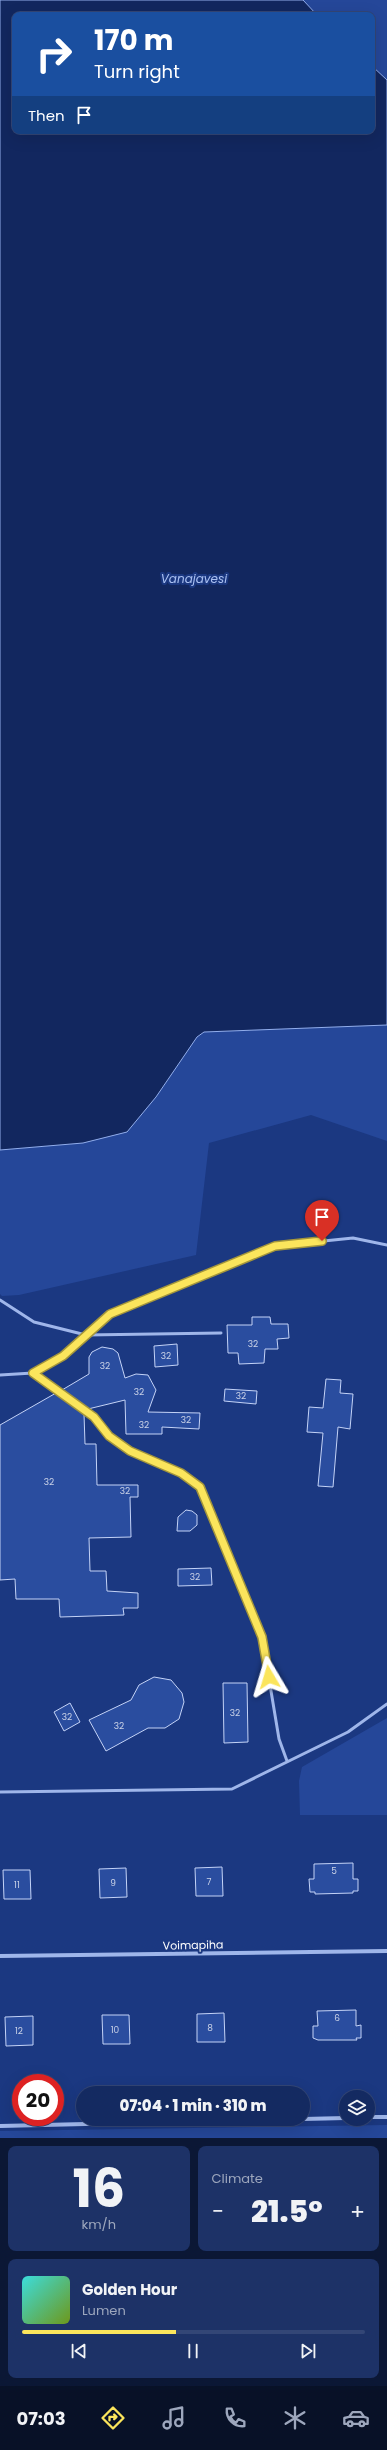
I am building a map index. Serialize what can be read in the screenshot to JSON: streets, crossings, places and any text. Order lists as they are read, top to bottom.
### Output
{
  "streets": {
    "street": ["Voimapiha"]
  },
  "water": ["Vanajavesi"],
  "house_numbers": [
    "32",
    "32",
    "32",
    "32",
    "32",
    "32",
    "32",
    "32",
    "32",
    "32",
    "32",
    "32",
    "32",
    "5",
    "7",
    "9",
    "11",
    "6",
    "8",
    "10",
    "12"
  ],
  "page": {
    "turn": ["170 m", "Turn right"],
    "then": "Then",
    "limit": "20",
    "trip": "07:04 · 1 min · 310 m",
    "tile": [
      ["16", "km/h"],
      "Climate"
    ],
    "heat": ["−", "21.5°", "+"],
    "song": ["Golden Hour", "Lumen"],
    "tabs": "07:03"
  }
}
